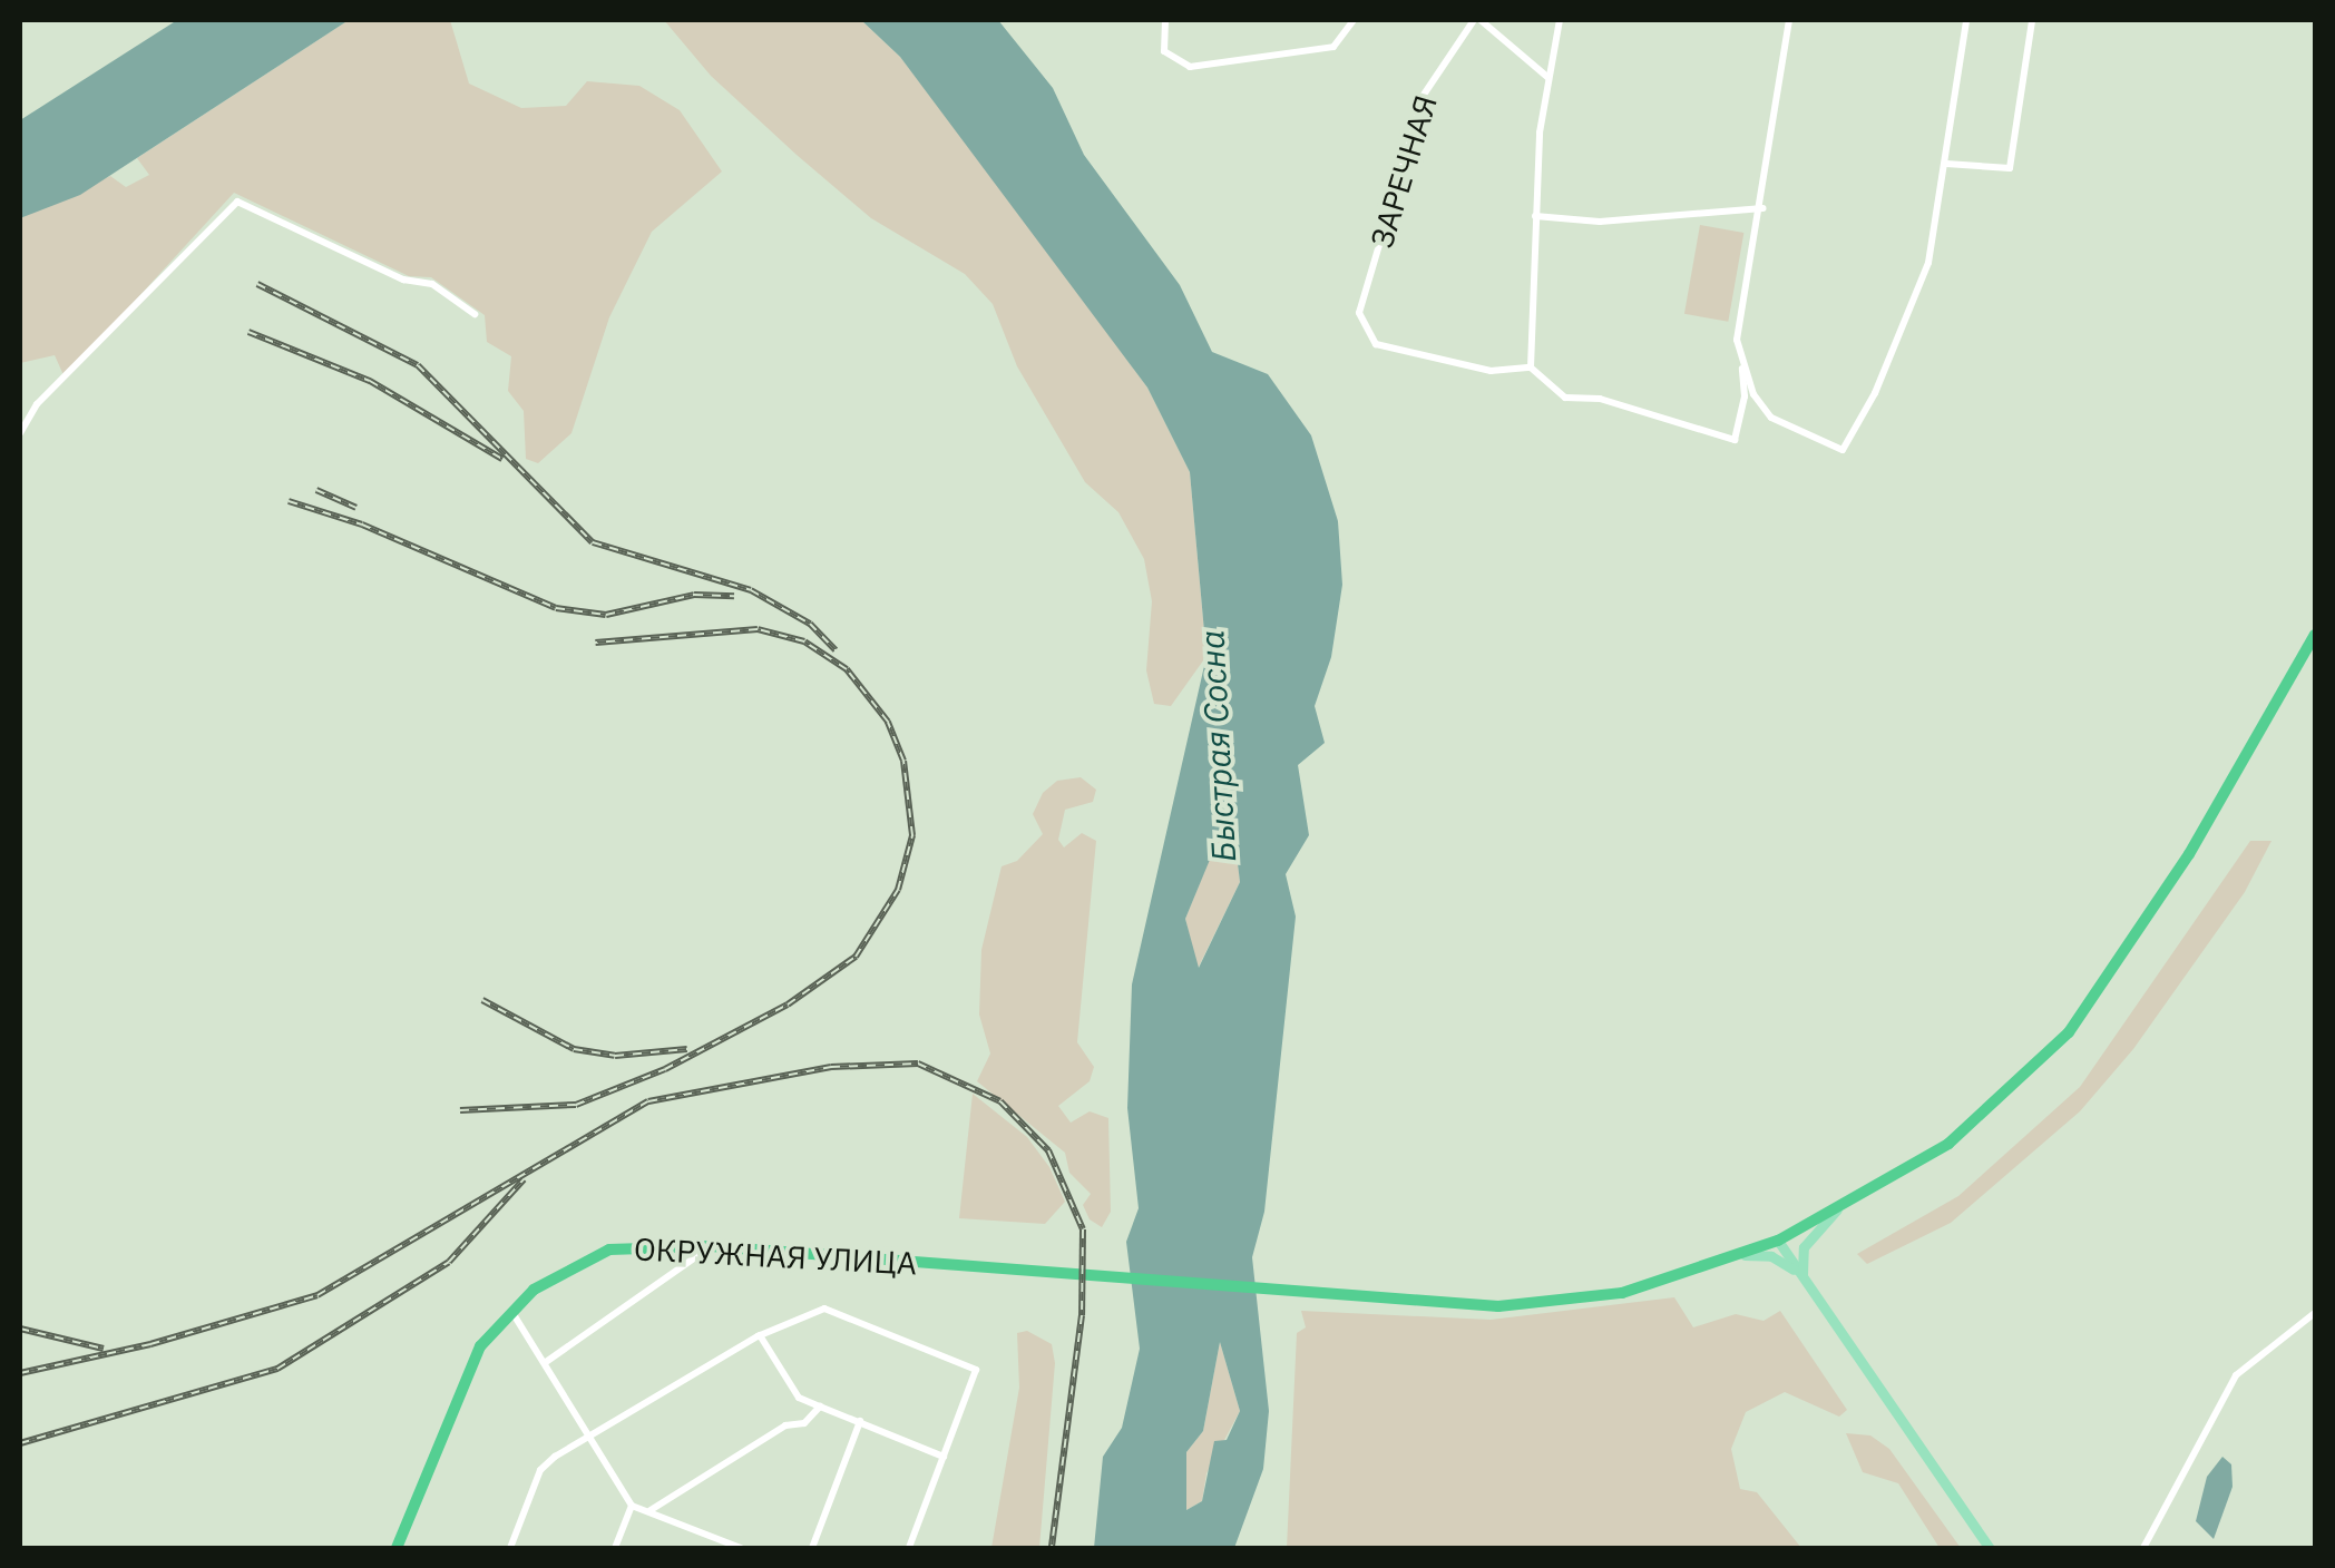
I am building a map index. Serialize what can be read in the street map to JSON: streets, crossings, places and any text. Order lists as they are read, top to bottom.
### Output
{
  "streets": {
    "highway": ["ОКРУЖНАЯ УЛИЦА"],
    "street": ["ЗАРЕЧНАЯ"]
  },
  "water": ["Быстрая Сосна"]
}
